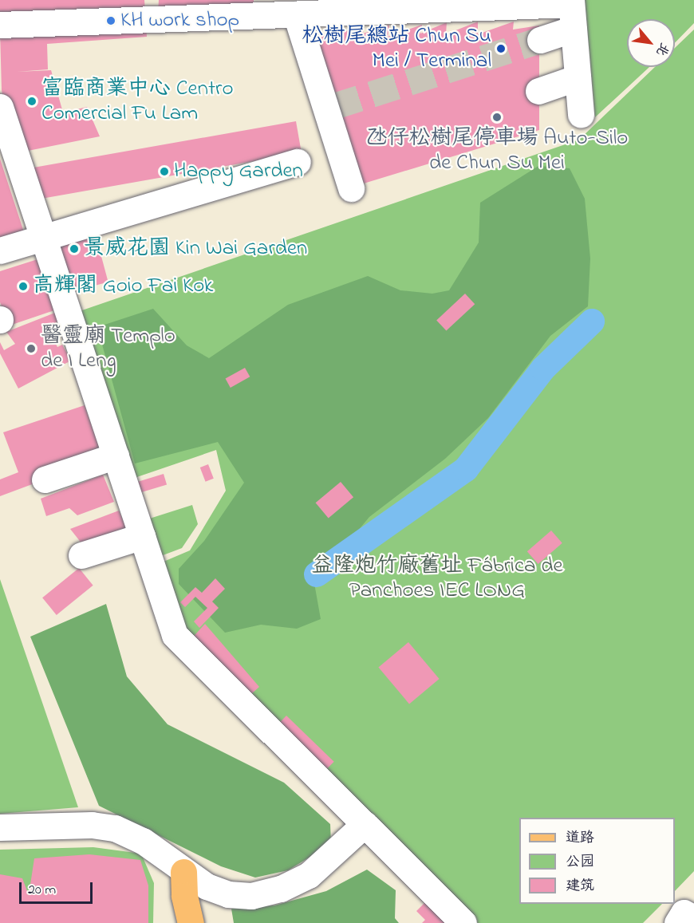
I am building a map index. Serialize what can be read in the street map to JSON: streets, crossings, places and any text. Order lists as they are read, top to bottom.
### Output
{
  "parks": ["益隆炮竹廠舊址 Fábrica de Panchoes IEC LONG"],
  "places": [
    "KH work shop",
    "松樹尾總站 Chun Su Mei / Terminal",
    "富臨商業中心 Centro Comercial Fu Lam",
    "氹仔松樹尾停車場 Auto-Silo de Chun Su Mei",
    "Happy Garden",
    "景威花園 Kin Wai Garden",
    "高輝閣 Goio Fai Kok",
    "醫靈廟 Templo de I Leng"
  ],
  "legend": ["道路", "公园", "建筑"],
  "scale_bar": "20 m",
  "north": "bottom right"
}
